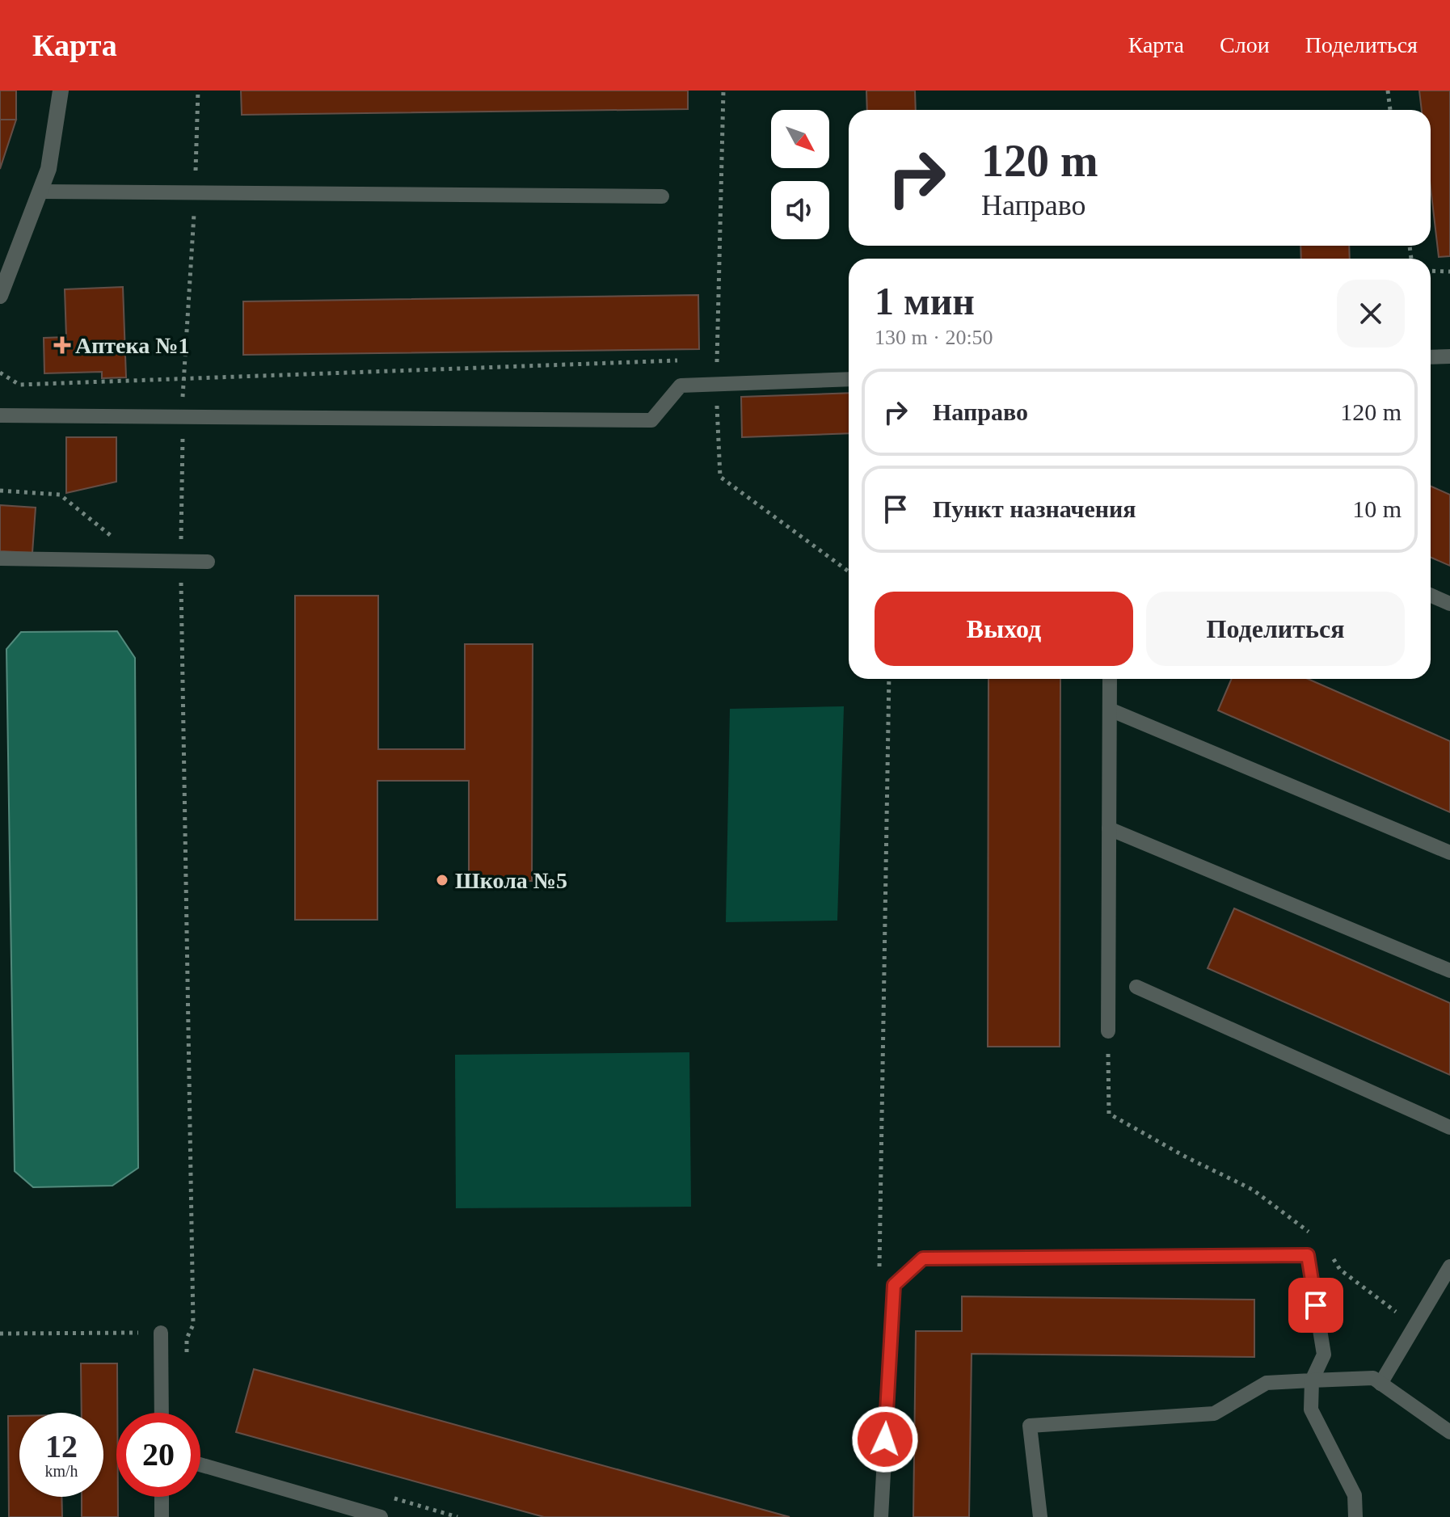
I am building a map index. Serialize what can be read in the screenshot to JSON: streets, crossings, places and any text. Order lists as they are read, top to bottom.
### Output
{
  "places": {
    "health": ["Аптека №1"],
    "other": ["Школа №5"]
  },
  "north": "bottom right",
  "page": {
    "header": "Карта",
    "nav": ["Карта", "Слои", "Поделиться"],
    "turn": ["120 m", "Направо"],
    "heading": ["1 мин", "130 m · 20:50"],
    "list": [
      {
        "name": "Направо",
        "value": "120 m"
      },
      {
        "name": "Пункт назначения",
        "value": "10 m"
      }
    ],
    "buttons": ["Выход", "Поделиться"],
    "speed": "12 km/h",
    "limit": "20"
  }
}
